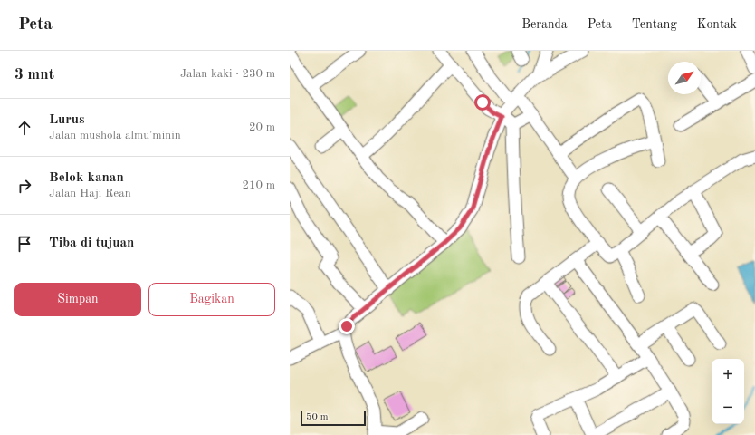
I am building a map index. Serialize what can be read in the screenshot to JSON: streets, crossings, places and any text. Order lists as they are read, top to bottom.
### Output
{
  "scale_bar": "50 m",
  "north": "top right",
  "page": {
    "header": "Peta",
    "nav": [
      "Beranda",
      "Peta",
      "Tentang",
      "Kontak"
    ],
    "heading": ["3 mnt", "Jalan kaki · 230 m"],
    "list": [
      ["Lurus", "Jalan mushola almu'minin", "20 m"],
      ["Belok kanan", "Jalan Haji Rean", "210 m"],
      "Tiba di tujuan"
    ],
    "buttons": ["Simpan", "Bagikan"],
    "map_buttons": ["+", "−"],
    "scale": "50 m"
  }
}
